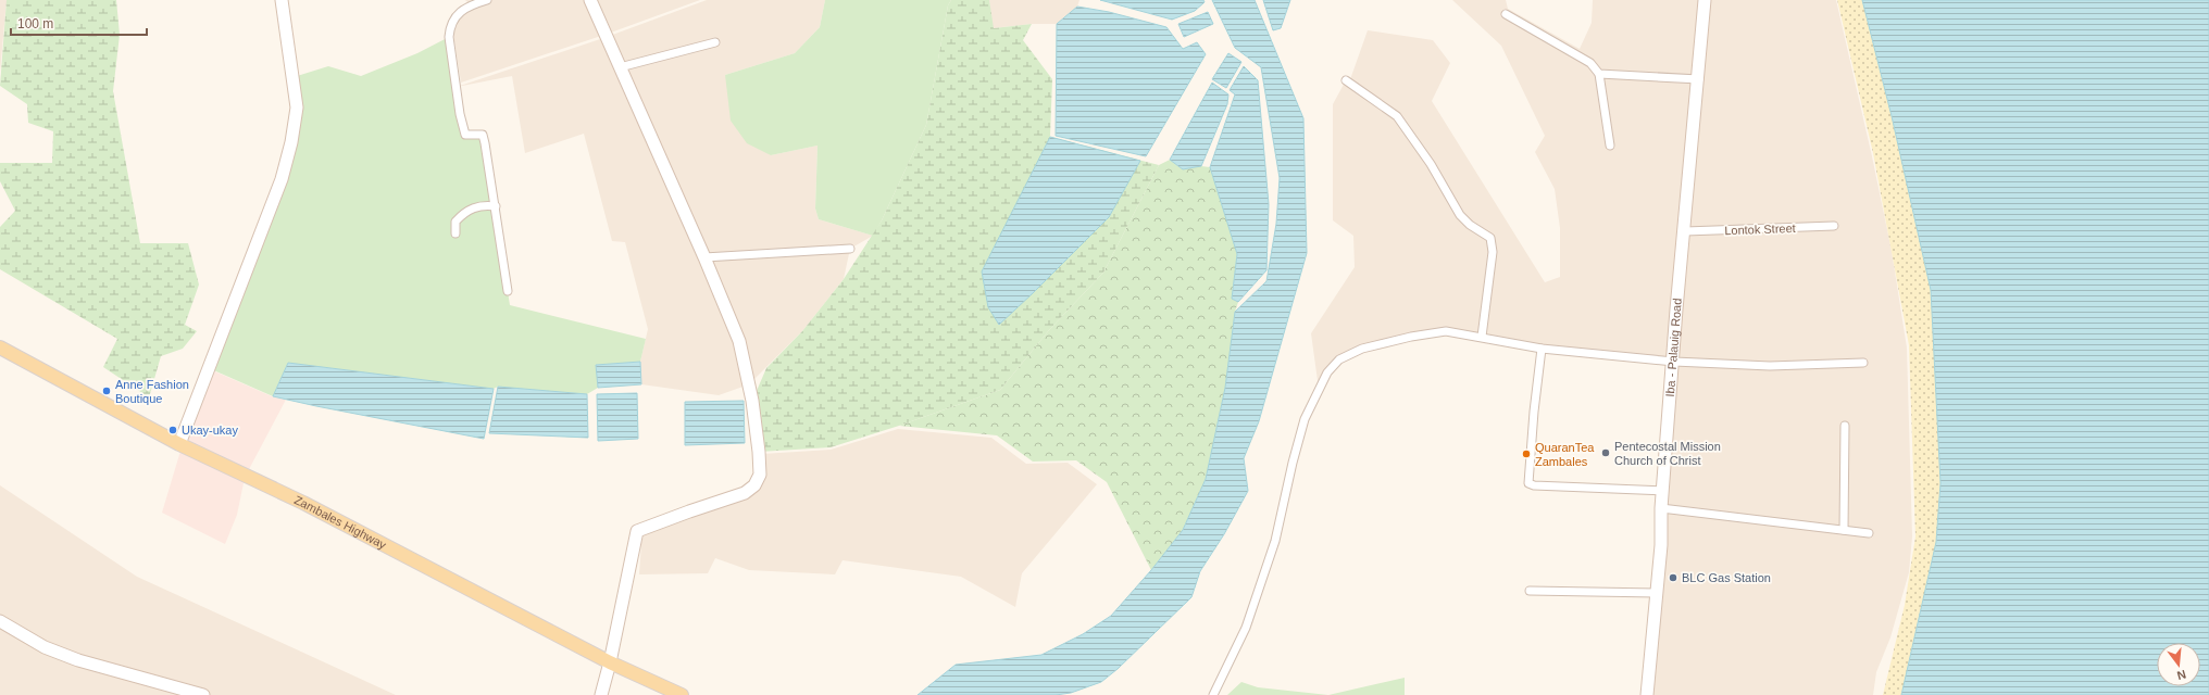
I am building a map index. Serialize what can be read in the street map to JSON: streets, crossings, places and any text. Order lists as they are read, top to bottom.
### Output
{
  "streets": {
    "main road": ["Iba - Palauig Road", "Zambales Highway"],
    "street": ["Lontok Street"]
  },
  "crossings": [
    ["Lontok Street", "Iba - Palauig Road"]
  ],
  "places": [
    "Anne Fashion Boutique",
    "Ukay-ukay",
    "Pentecostal Mission Church of Christ",
    "QuaranTea Zambales",
    "BLC Gas Station"
  ],
  "scale_bar": "100 m",
  "north": "bottom"
}
